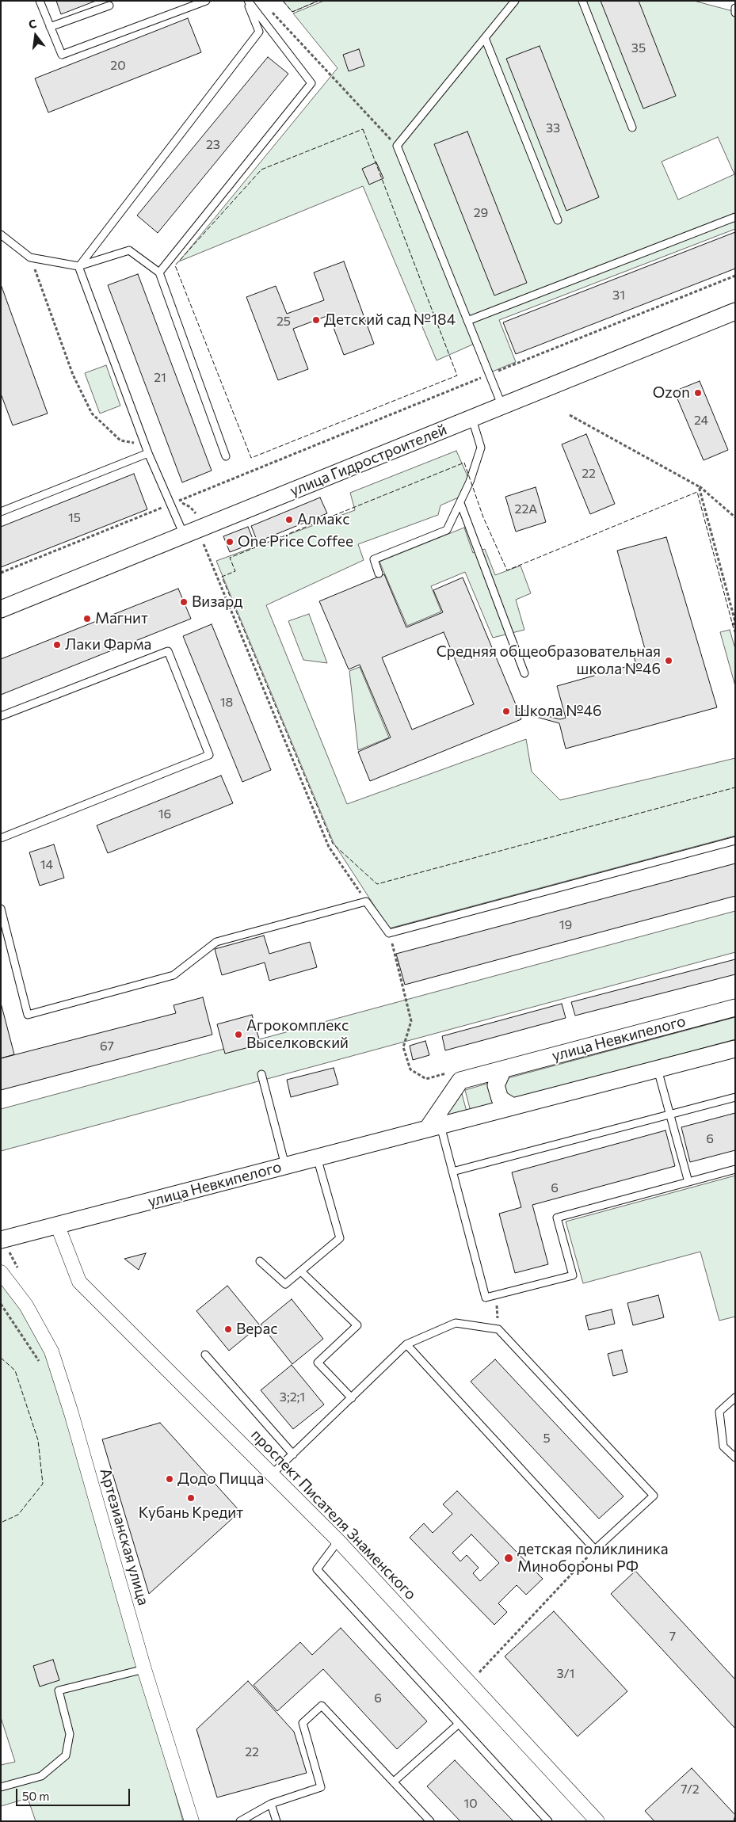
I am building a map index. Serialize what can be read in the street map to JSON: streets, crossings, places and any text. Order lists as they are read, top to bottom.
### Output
{
  "streets": {
    "street": [
      "улица Гидростроителей",
      "улица Невкипелого",
      "проспект Писателя Знаменского",
      "Артезианская улица"
    ]
  },
  "crossings": [
    ["улица Невкипелого", "проспект Писателя Знаменского"]
  ],
  "places": [
    "Детский сад №184",
    "Ozon",
    "Алмакс",
    "One Price Coffee",
    "Визард",
    "Магнит",
    "Лаки Фарма",
    "Средняя общеобразовательная школа №46",
    "Школа №46",
    "Агрокомплекс Выселковский",
    "Верас",
    "Додо Пицца",
    "Кубань Кредит",
    "детская поликлиника Минобороны РФ"
  ],
  "house_numbers": [
    "35",
    "20",
    "33",
    "23",
    "29",
    "31",
    "25",
    "21",
    "24",
    "22",
    "22А",
    "15",
    "18",
    "16",
    "14",
    "19",
    "67",
    "6",
    "6",
    "3;2;1",
    "5",
    "7",
    "3/1",
    "6",
    "22",
    "7/2",
    "10"
  ],
  "scale_bar": "50 m",
  "north": "top"
}
